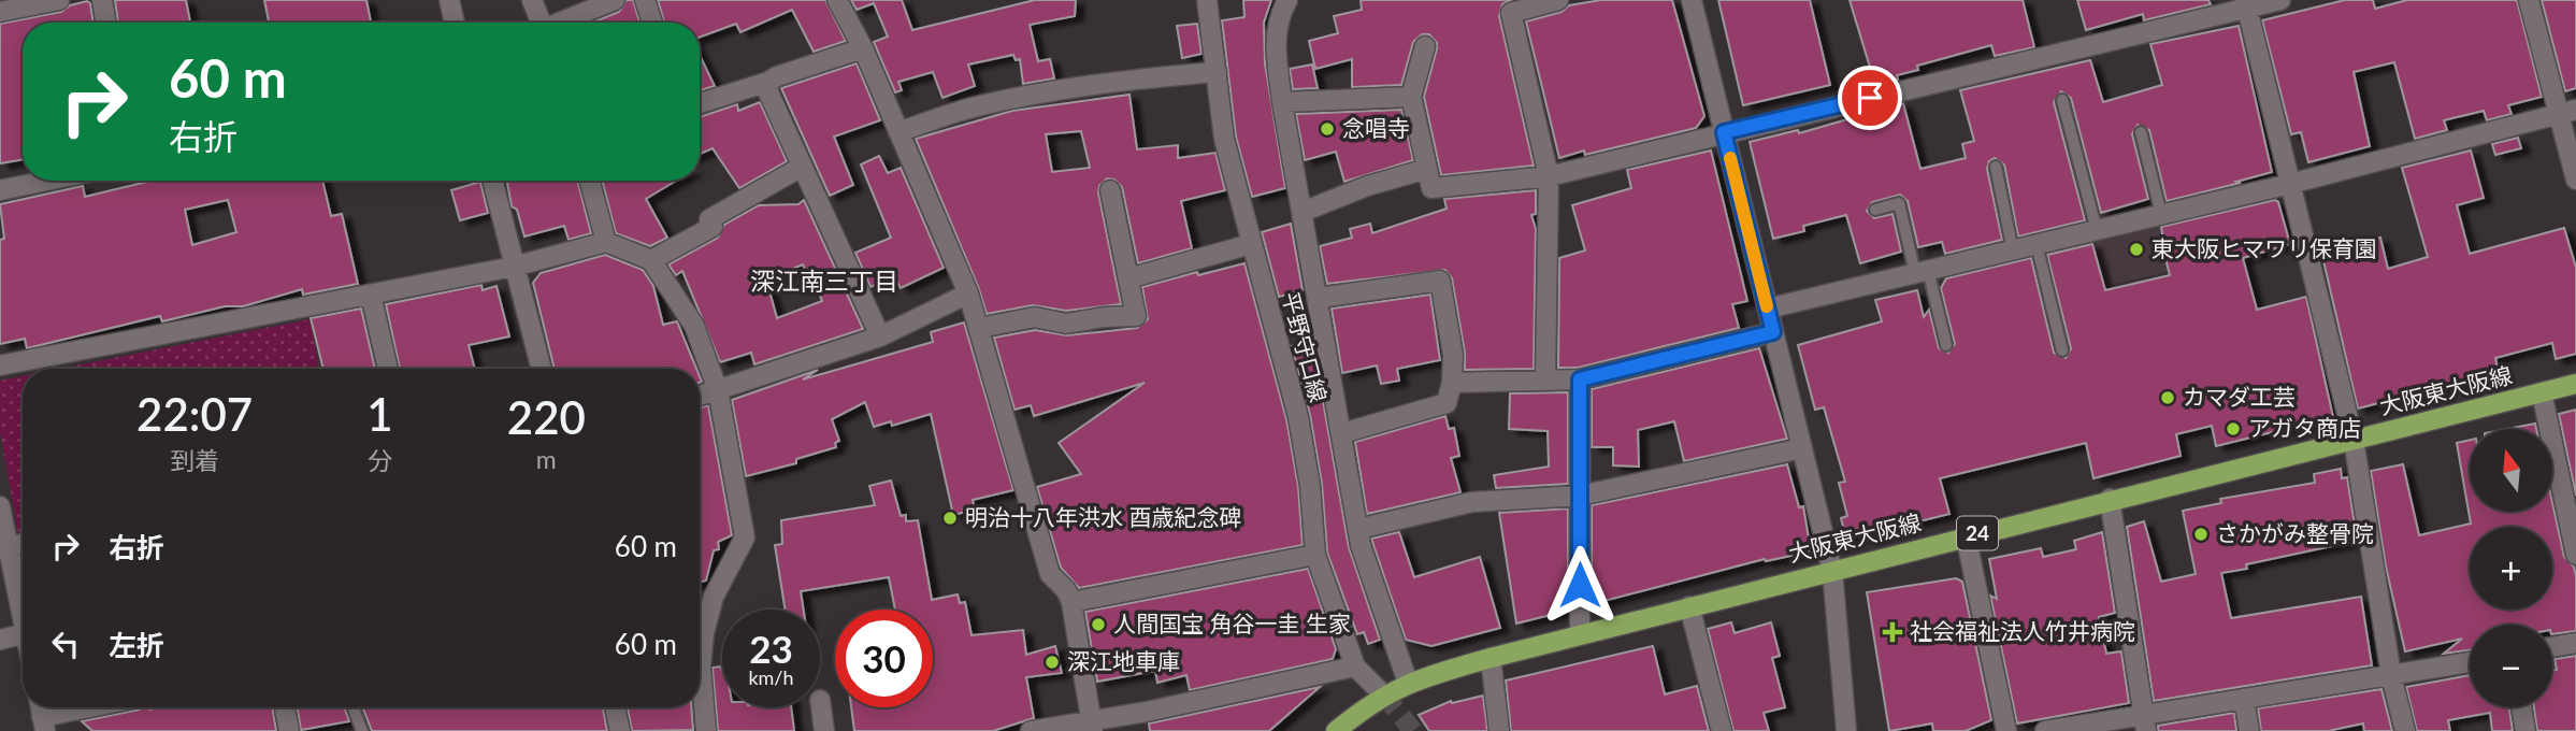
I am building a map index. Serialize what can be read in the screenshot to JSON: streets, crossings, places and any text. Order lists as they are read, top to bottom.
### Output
{
  "streets": {
    "main road": ["大阪東大阪線", "24"],
    "street": ["平野守口線"]
  },
  "crossings": [
    ["平野守口線", "大阪東大阪線"]
  ],
  "districts": ["深江南三丁目"],
  "places": {
    "other": [
      "念唱寺",
      "東大阪ヒマワリ保育園",
      "カマダ工芸",
      "アガタ商店",
      "明治十八年洪水 酉歳紀念碑",
      "さかがみ整骨院",
      "人間国宝 角谷一圭 生家",
      "深江地車庫"
    ],
    "health": ["社会福祉法人竹井病院"]
  },
  "north": "top",
  "page": {
    "turn": ["60 m", "右折"],
    "eta": [
      "22:07",
      "到着",
      "1",
      "分",
      "220",
      "m"
    ],
    "map_buttons": ["+", "−"],
    "list": [
      {
        "name": "右折",
        "value": "60 m"
      },
      {
        "name": "左折",
        "value": "60 m"
      }
    ],
    "speed": "23 km/h",
    "limit": "30"
  }
}
